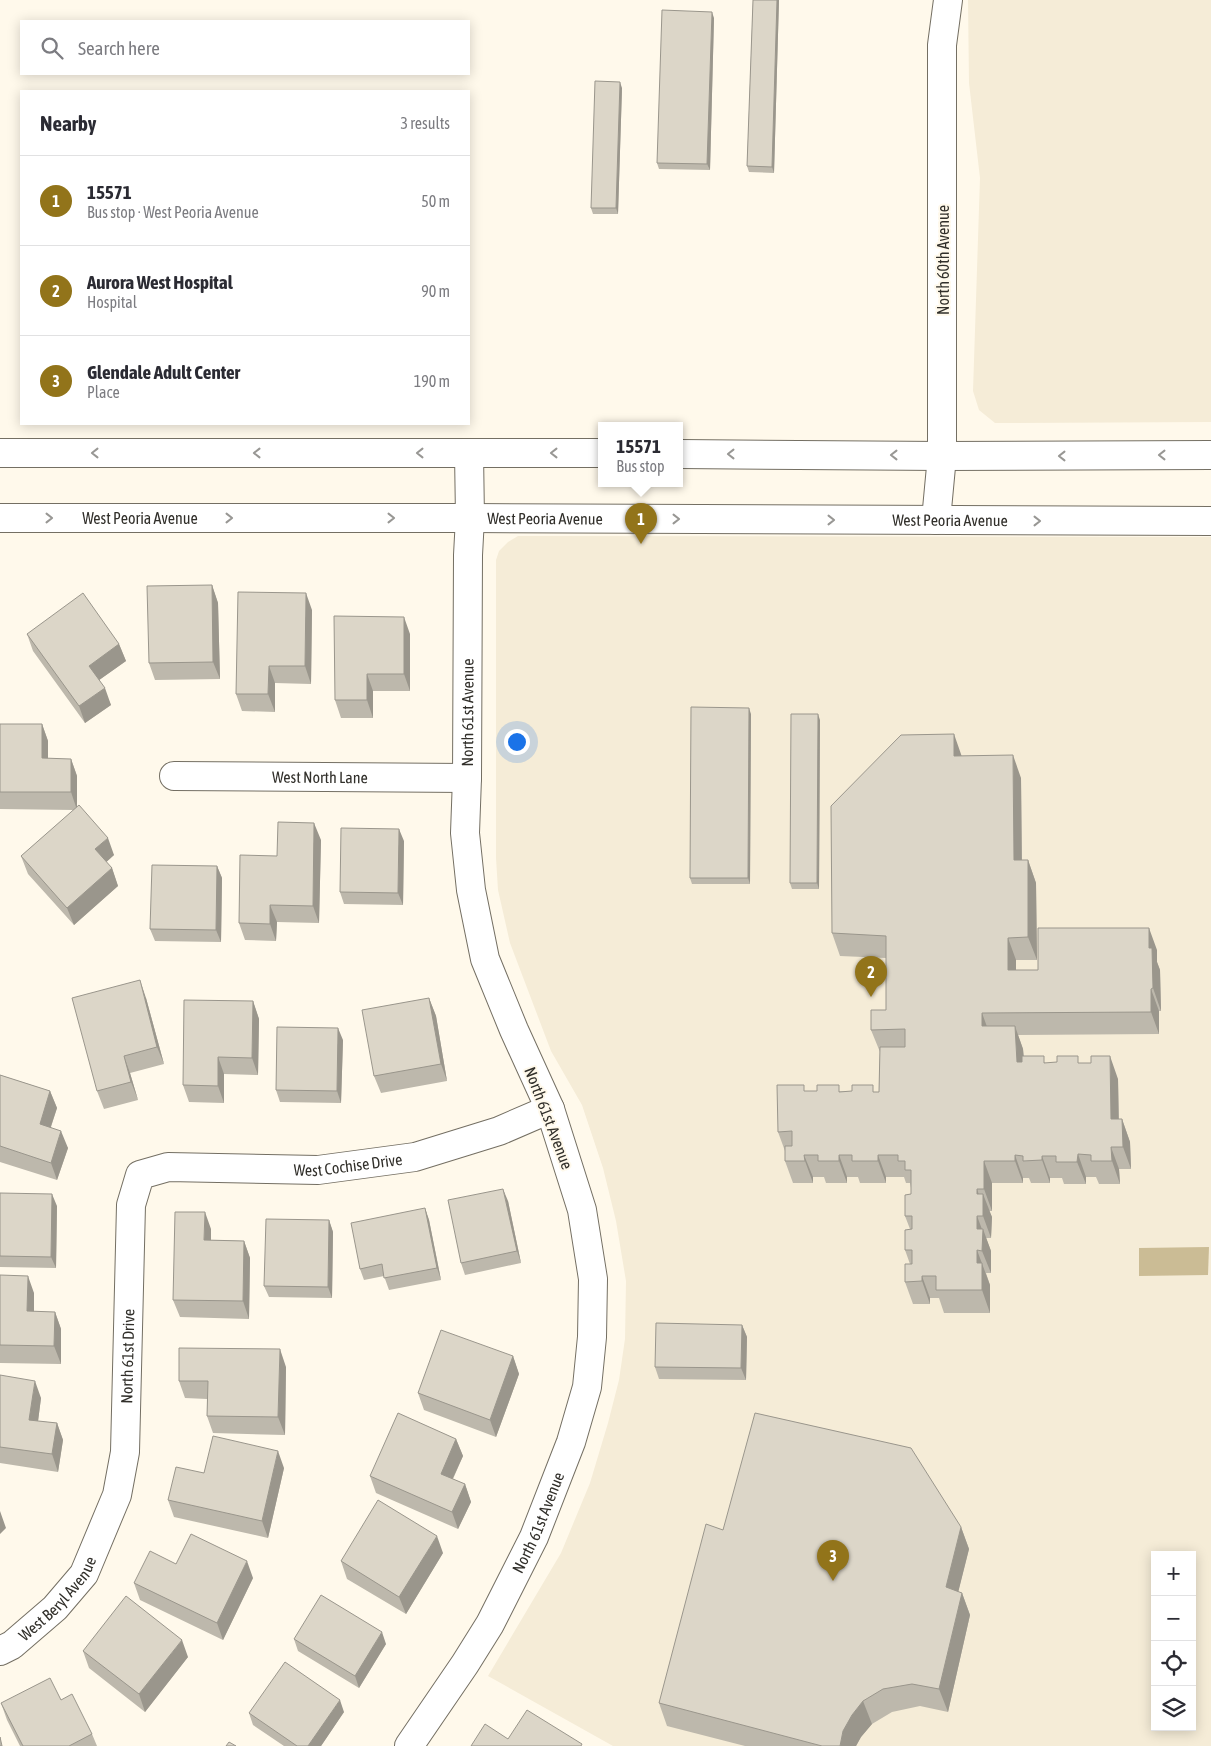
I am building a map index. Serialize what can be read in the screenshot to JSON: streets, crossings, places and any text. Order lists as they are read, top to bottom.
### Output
{
  "streets": {
    "street": [
      "North 60th Avenue",
      "West Peoria Avenue",
      "North 61st Avenue",
      "West North Lane",
      "West Cochise Drive",
      "North 61st Drive",
      "West Beryl Avenue"
    ]
  },
  "crossings": [
    ["North 60th Avenue", "West Peoria Avenue"],
    ["West Peoria Avenue", "North 61st Avenue"],
    ["North 61st Avenue", "West North Lane"],
    ["North 61st Avenue", "West Cochise Drive"],
    ["West Cochise Drive", "North 61st Drive"],
    ["North 61st Drive", "West Beryl Avenue"]
  ],
  "page": {
    "search": "Search here",
    "heading": ["Nearby", "3 results"],
    "list": [
      {
        "mark": "1",
        "name": "15571",
        "note": "Bus stop · West Peoria Avenue",
        "value": "50 m"
      },
      {
        "mark": "2",
        "name": "Aurora West Hospital",
        "note": "Hospital",
        "value": "90 m"
      },
      {
        "mark": "3",
        "name": "Glendale Adult Center",
        "note": "Place",
        "value": "190 m"
      }
    ],
    "popup": ["15571", "Bus stop"],
    "pins": ["1", "2", "3"],
    "map_buttons": ["+", "−"]
  }
}
